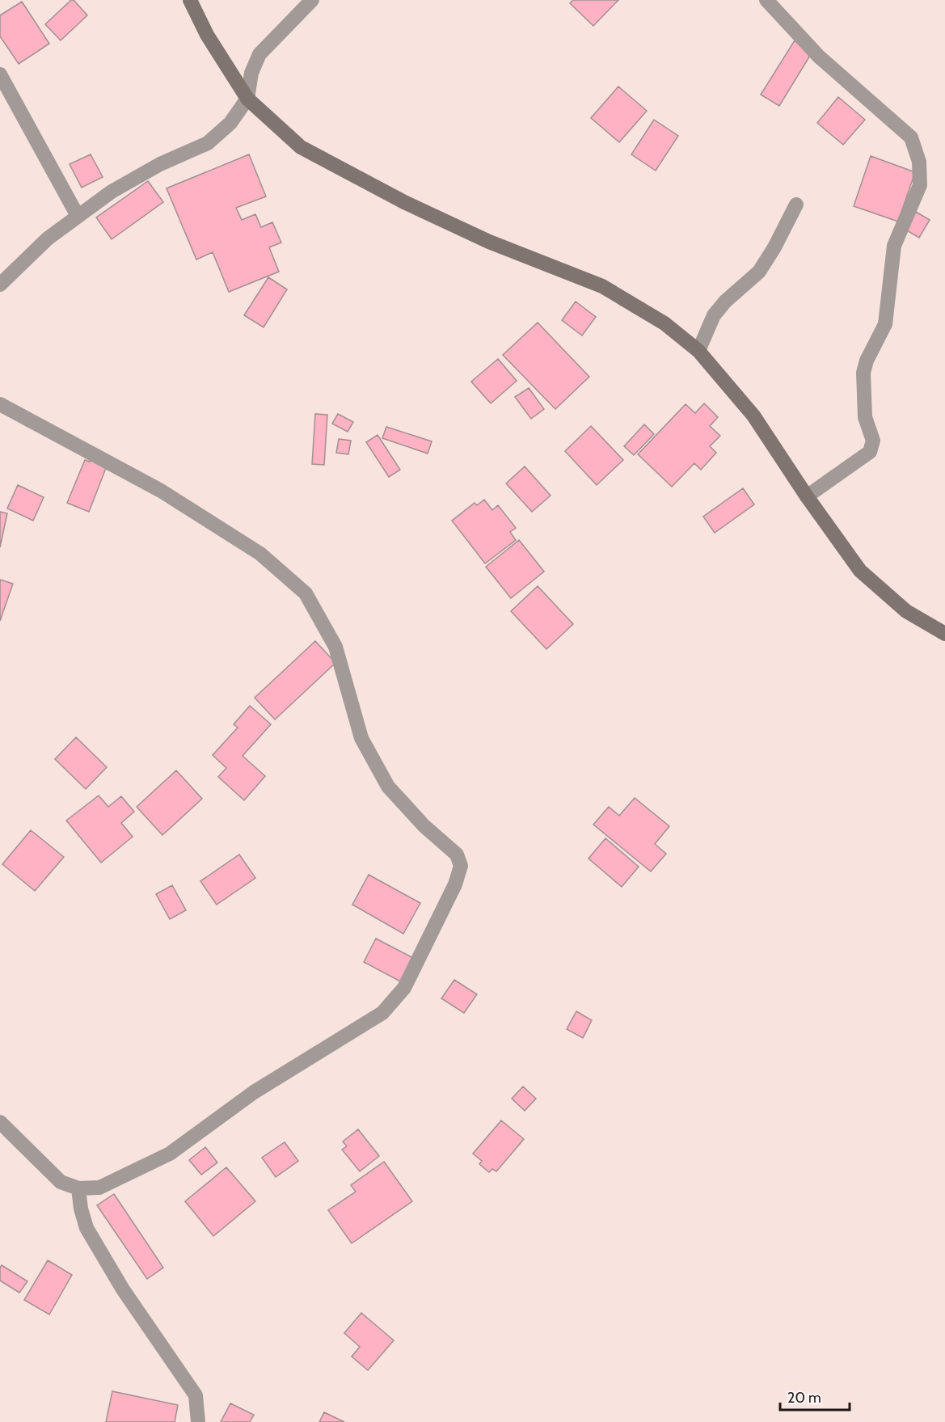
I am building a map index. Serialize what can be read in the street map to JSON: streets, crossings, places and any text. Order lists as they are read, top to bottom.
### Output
{
  "scale_bar": "20 m"
}
